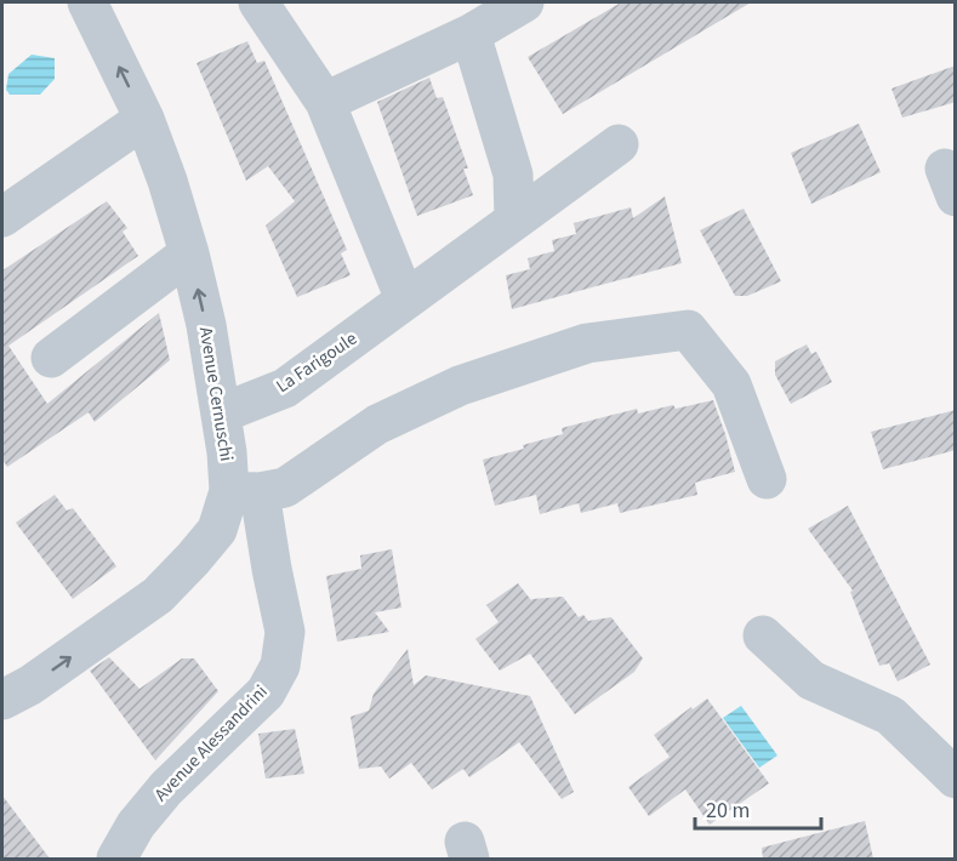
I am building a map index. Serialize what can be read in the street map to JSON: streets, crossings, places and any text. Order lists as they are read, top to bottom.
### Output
{
  "streets": {
    "street": ["La Farigoule", "Avenue Cernuschi", "Avenue Alessandrini"]
  },
  "crossings": [
    ["La Farigoule", "Avenue Cernuschi"],
    ["Avenue Cernuschi", "Avenue Alessandrini"]
  ],
  "one_way": ["Avenue Cernuschi"],
  "scale_bar": "20 m"
}
